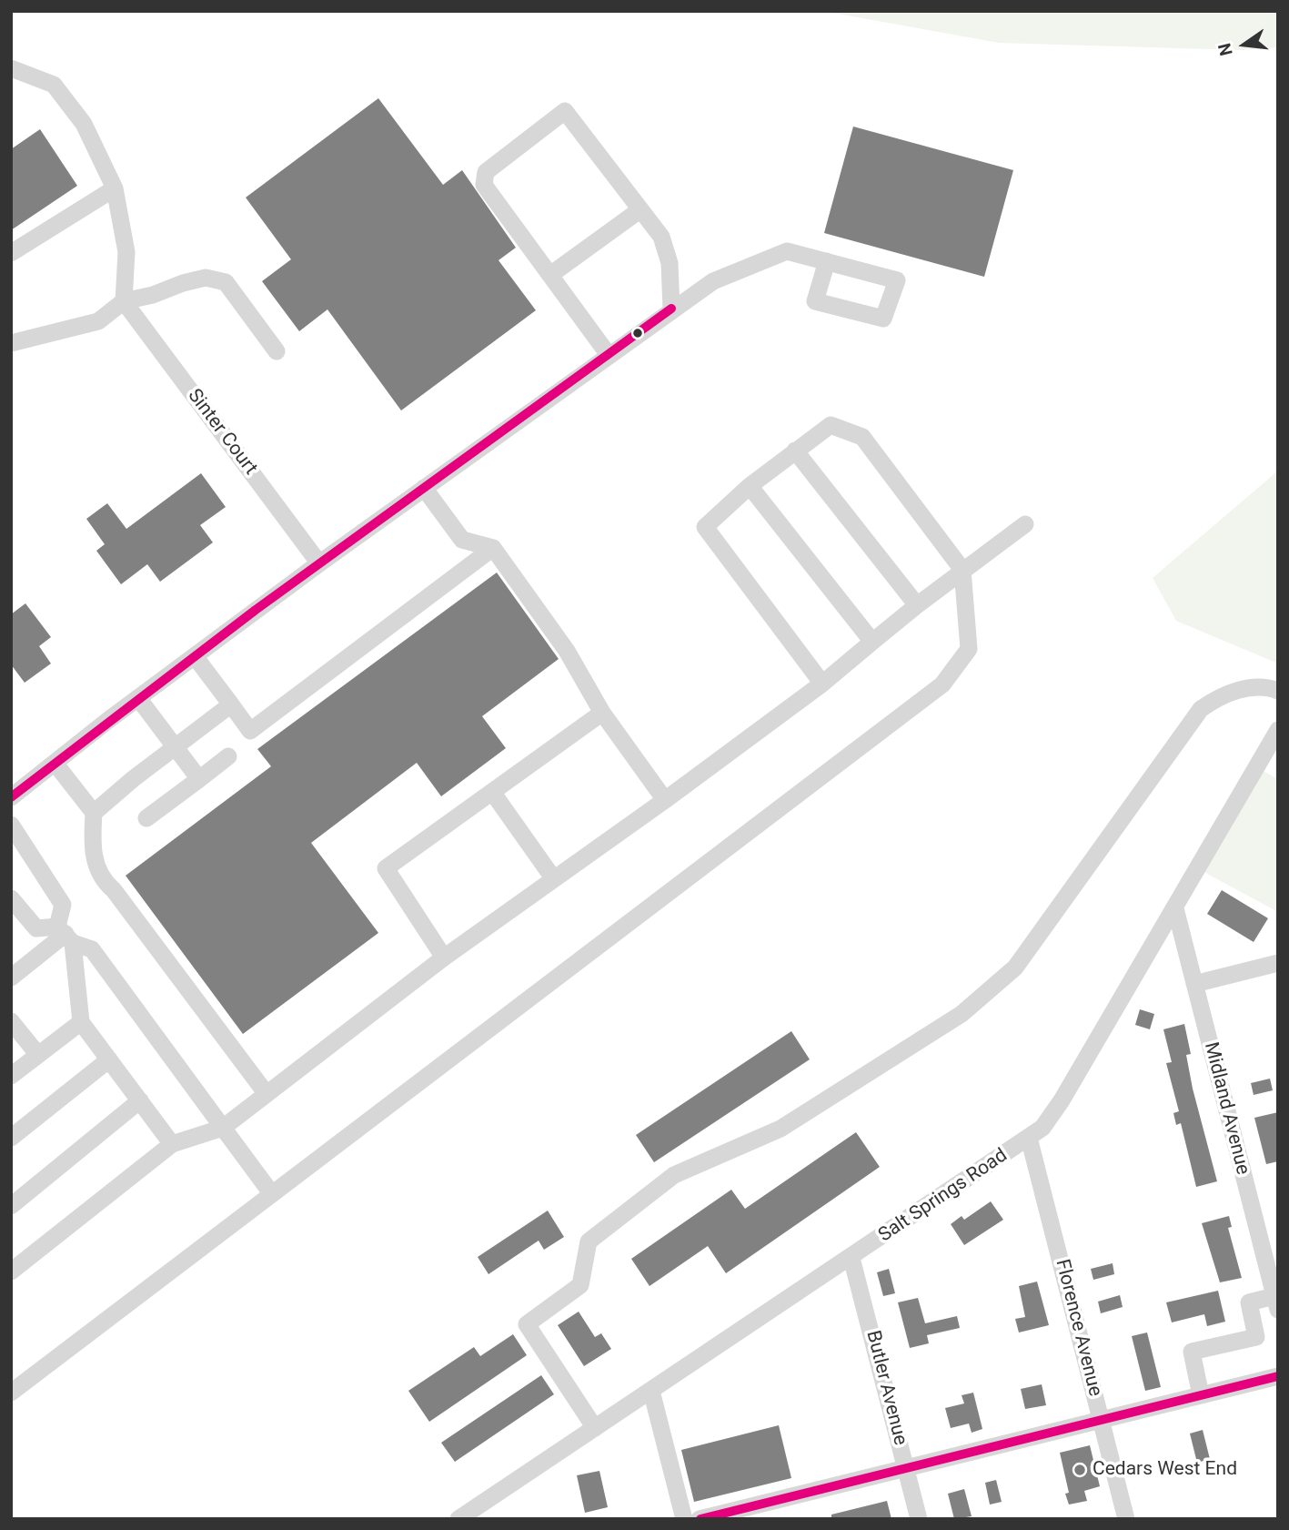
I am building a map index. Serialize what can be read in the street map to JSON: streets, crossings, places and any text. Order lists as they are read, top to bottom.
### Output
{
  "streets": {
    "street": [
      "Sinter Court",
      "Midland Avenue",
      "Salt Springs Road",
      "Florence Avenue",
      "Butler Avenue"
    ]
  },
  "crossings": [
    ["Midland Avenue", "Salt Springs Road"],
    ["Salt Springs Road", "Florence Avenue"],
    ["Salt Springs Road", "Butler Avenue"]
  ],
  "places": ["Cedars West End"],
  "north": "left"
}
